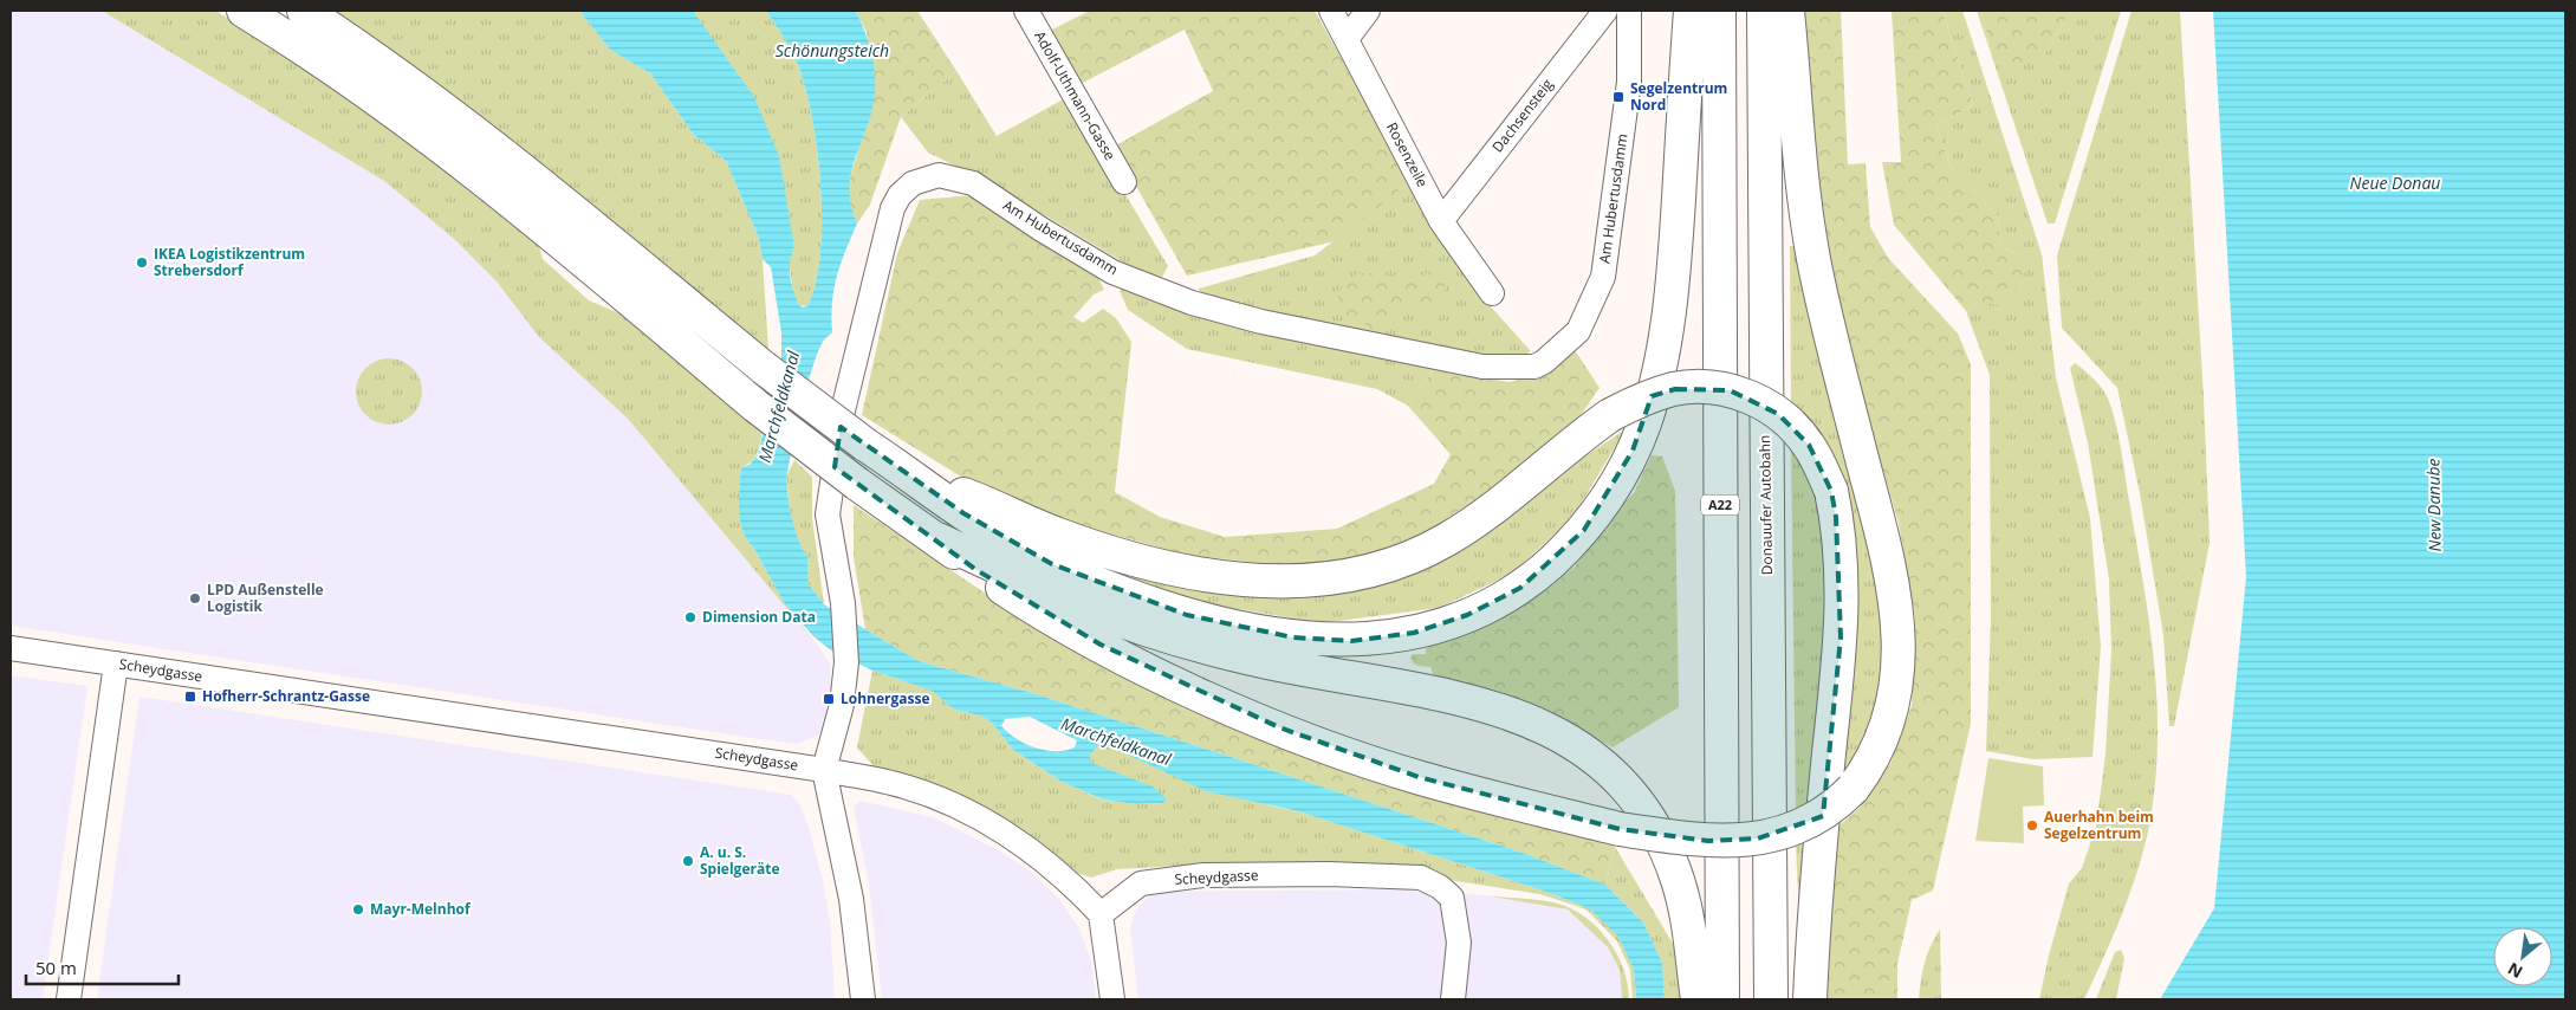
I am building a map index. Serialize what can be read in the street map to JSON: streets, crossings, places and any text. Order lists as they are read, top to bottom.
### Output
{
  "streets": {
    "highway": ["A22", "Donauufer Autobahn"],
    "street": [
      "Adolf-Uthmann-Gasse",
      "Dachsensteig",
      "Rosenzeile",
      "Am Hubertusdamm",
      "Scheydgasse"
    ]
  },
  "crossings": [
    ["Dachsensteig", "Rosenzeile"],
    ["Am Hubertusdamm", "Scheydgasse"]
  ],
  "water": [
    "Schönungsteich",
    "Neue Donau",
    "Marchfeldkanal",
    "New Danube"
  ],
  "places": {
    "transit": ["Segelzentrum Nord", "Hofherr-Schrantz-Gasse", "Lohnergasse"],
    "other": [
      "IKEA Logistikzentrum Strebersdorf",
      "LPD Außenstelle Logistik",
      "Dimension Data",
      "Auerhahn beim Segelzentrum",
      "A. u. S. Spielgeräte",
      "Mayr-Melnhof"
    ]
  },
  "scale_bar": "50 m",
  "north": "bottom left"
}
